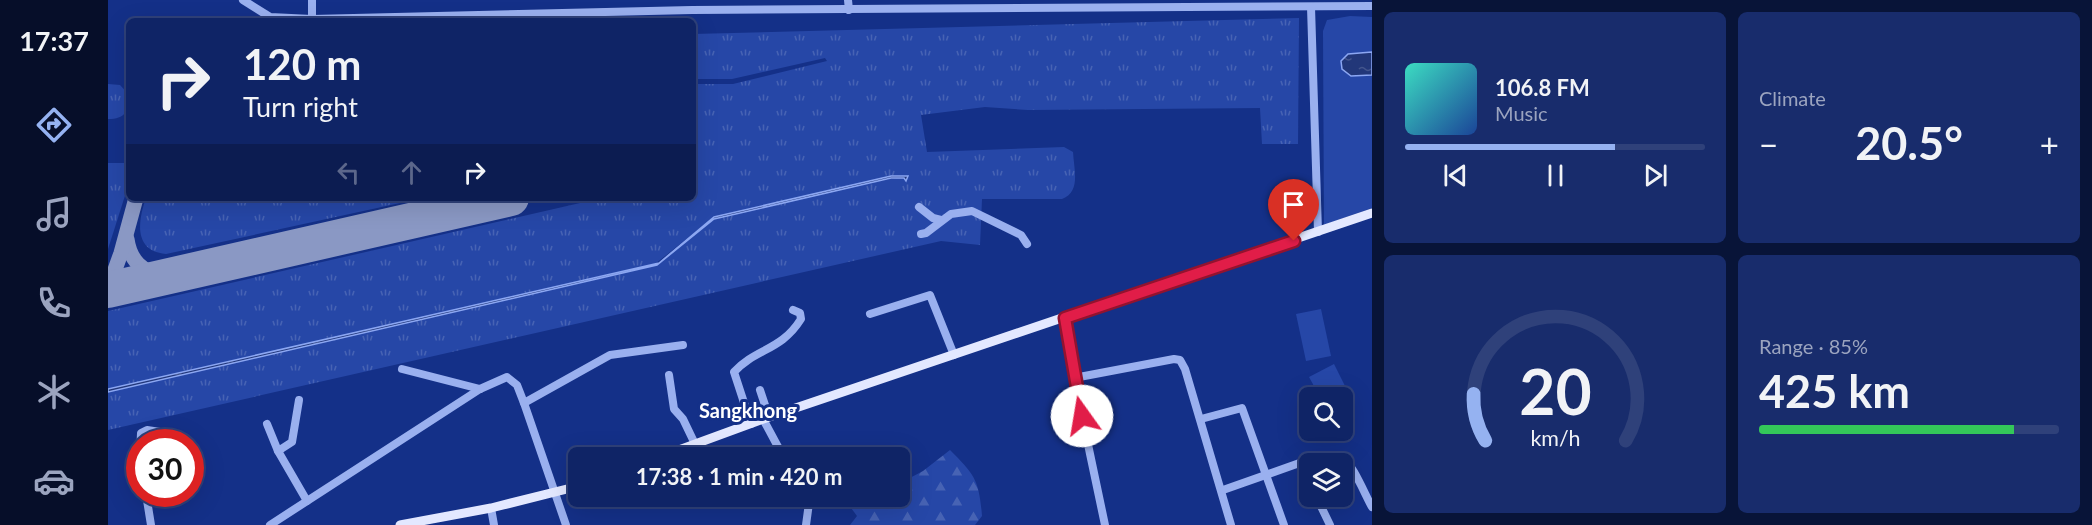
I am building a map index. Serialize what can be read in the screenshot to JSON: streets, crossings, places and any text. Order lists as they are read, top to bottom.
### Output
{
  "districts": ["Sangkhong"],
  "page": {
    "tabs": "17:37",
    "tile": [
      "Climate",
      ["Range · 85%", "425 km"]
    ],
    "turn": ["120 m", "Turn right"],
    "song": ["106.8 FM", "Music"],
    "heat": ["−", "20.5°", "+"],
    "limit": "30",
    "trip": "17:38 · 1 min · 420 m",
    "gauge": ["20", "km/h"]
  }
}
